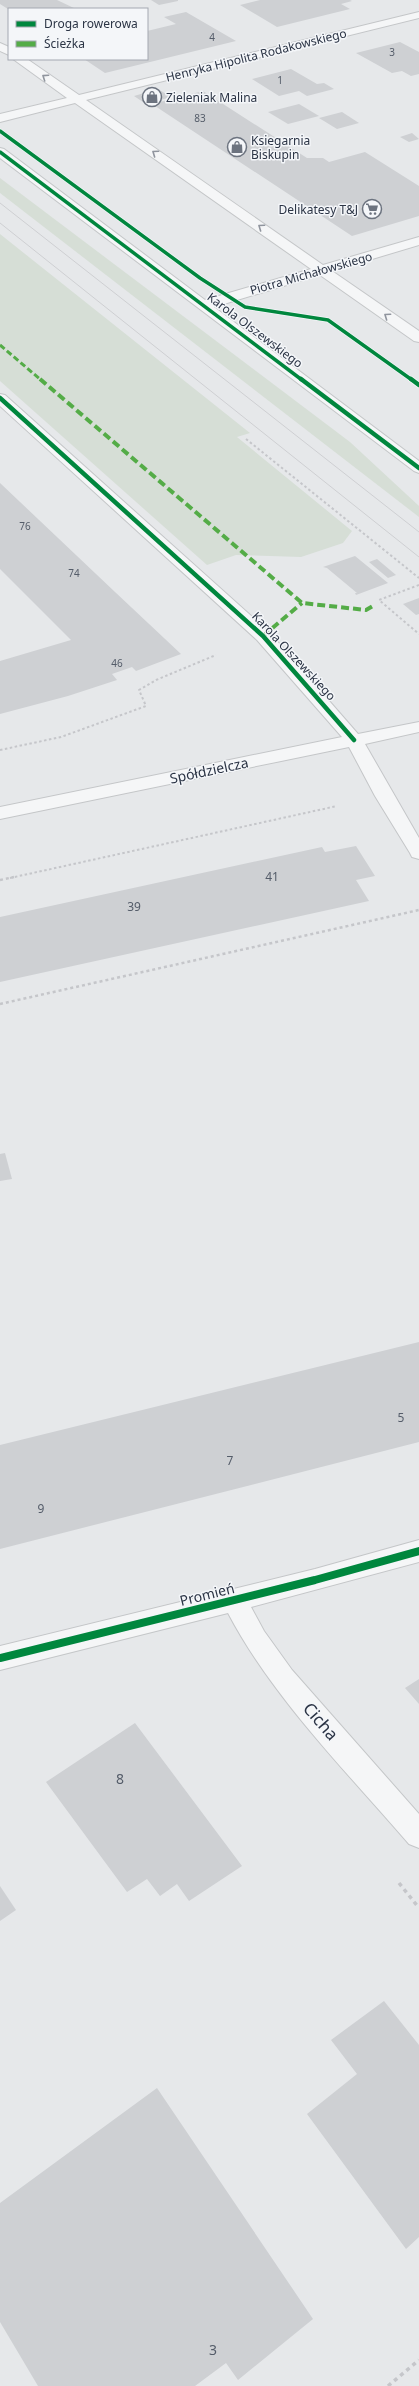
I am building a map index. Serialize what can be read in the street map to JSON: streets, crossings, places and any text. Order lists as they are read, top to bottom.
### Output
{
  "streets": {
    "street": [
      "Henryka Hipolita Rodakowskiego",
      "Piotra Michałowskiego",
      "Karola Olszewskiego",
      "Spółdzielcza",
      "Promień",
      "Cicha"
    ]
  },
  "crossings": [
    ["Piotra Michałowskiego", "Karola Olszewskiego"],
    ["Karola Olszewskiego", "Spółdzielcza"],
    ["Promień", "Cicha"]
  ],
  "places": {
    "shop": ["Zieleniak Malina", "Ksiegarnia Biskupin"],
    "supermarket": ["Delikatesy T&J"]
  },
  "house_numbers": [
    "4",
    "3",
    "1",
    "83",
    "76",
    "74",
    "46",
    "41",
    "39",
    "5",
    "7",
    "9",
    "8",
    "3"
  ],
  "legend": ["Droga rowerowa", "Ścieżka"]
}
